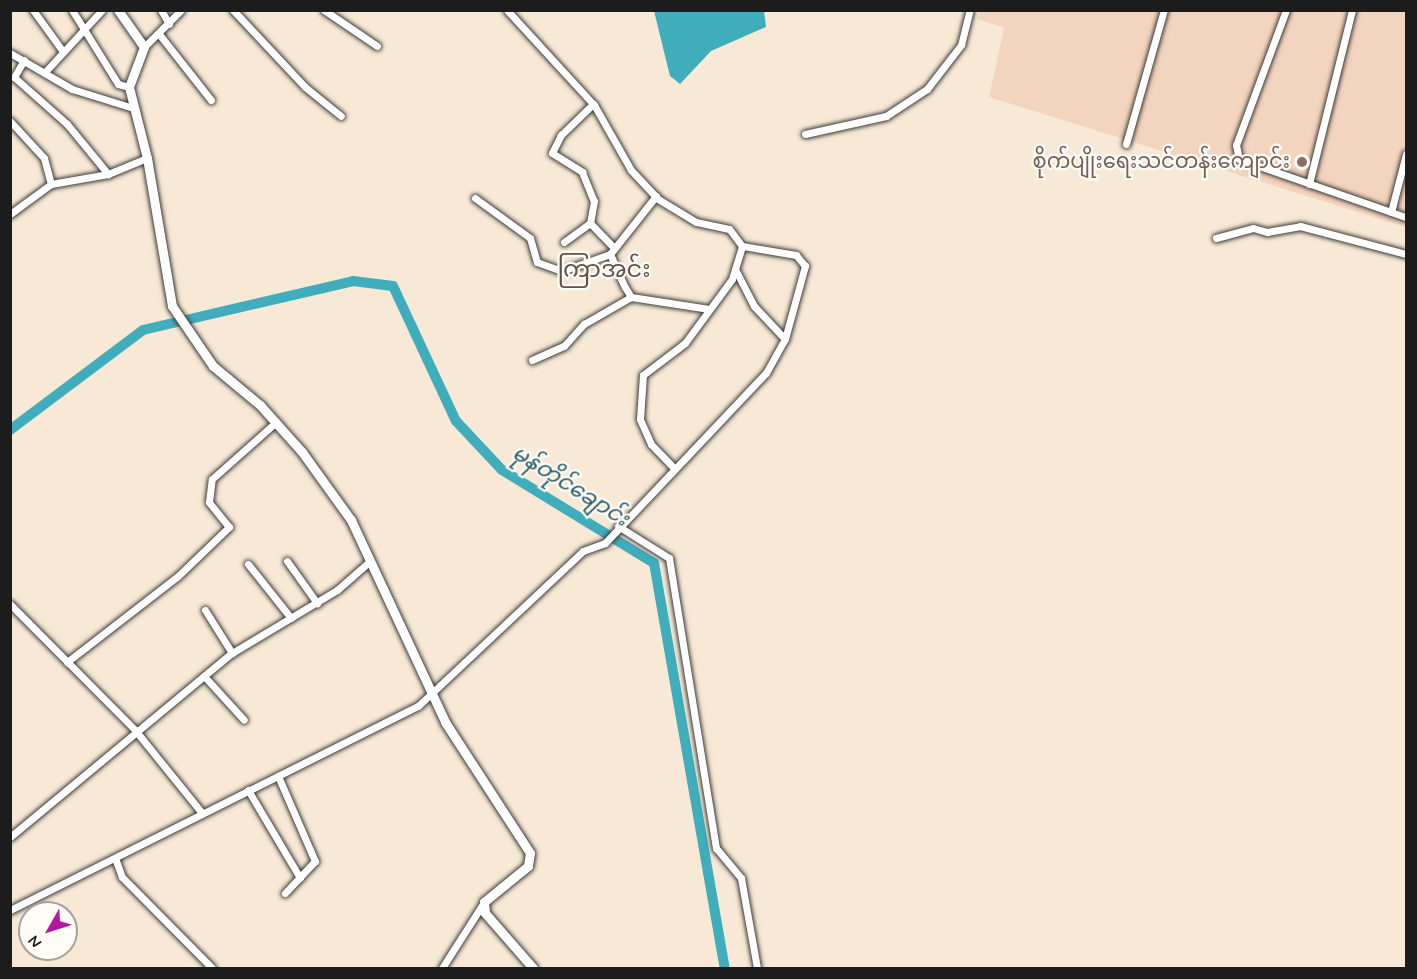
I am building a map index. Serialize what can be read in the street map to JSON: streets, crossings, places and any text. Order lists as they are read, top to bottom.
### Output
{
  "districts": ["ကြာအင်း"],
  "water": ["မုန်တိုင်ချောင်း"],
  "places": ["စိုက်ပျိုးရေးသင်တန်းကျောင်း"],
  "north": "bottom left"
}
